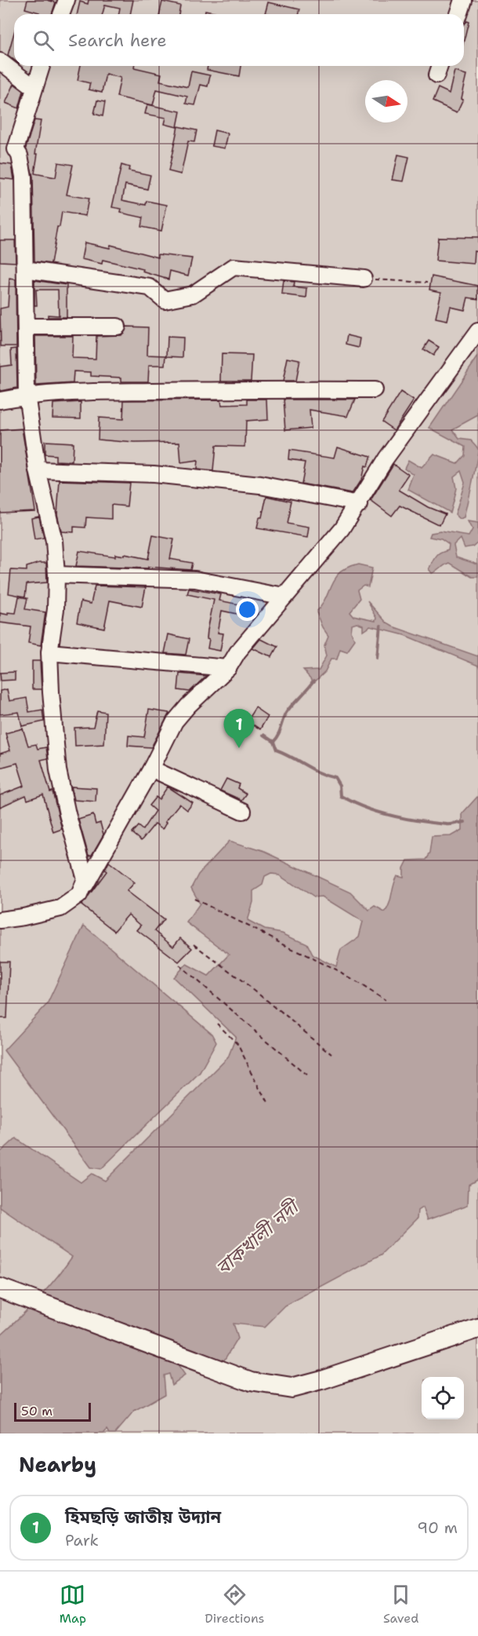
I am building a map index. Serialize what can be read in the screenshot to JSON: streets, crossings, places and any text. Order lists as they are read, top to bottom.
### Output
{
  "water": ["বাকখালী নদী"],
  "scale_bar": "50 m",
  "north": "right",
  "page": {
    "search": "Search here",
    "pins": "1",
    "scale": "50 m",
    "heading": "Nearby",
    "list": [
      {
        "mark": "1",
        "name": "হিমছড়ি জাতীয় উদ্যান",
        "note": "Park",
        "value": "90 m"
      }
    ],
    "nav": ["Map", "Directions", "Saved"]
  }
}
